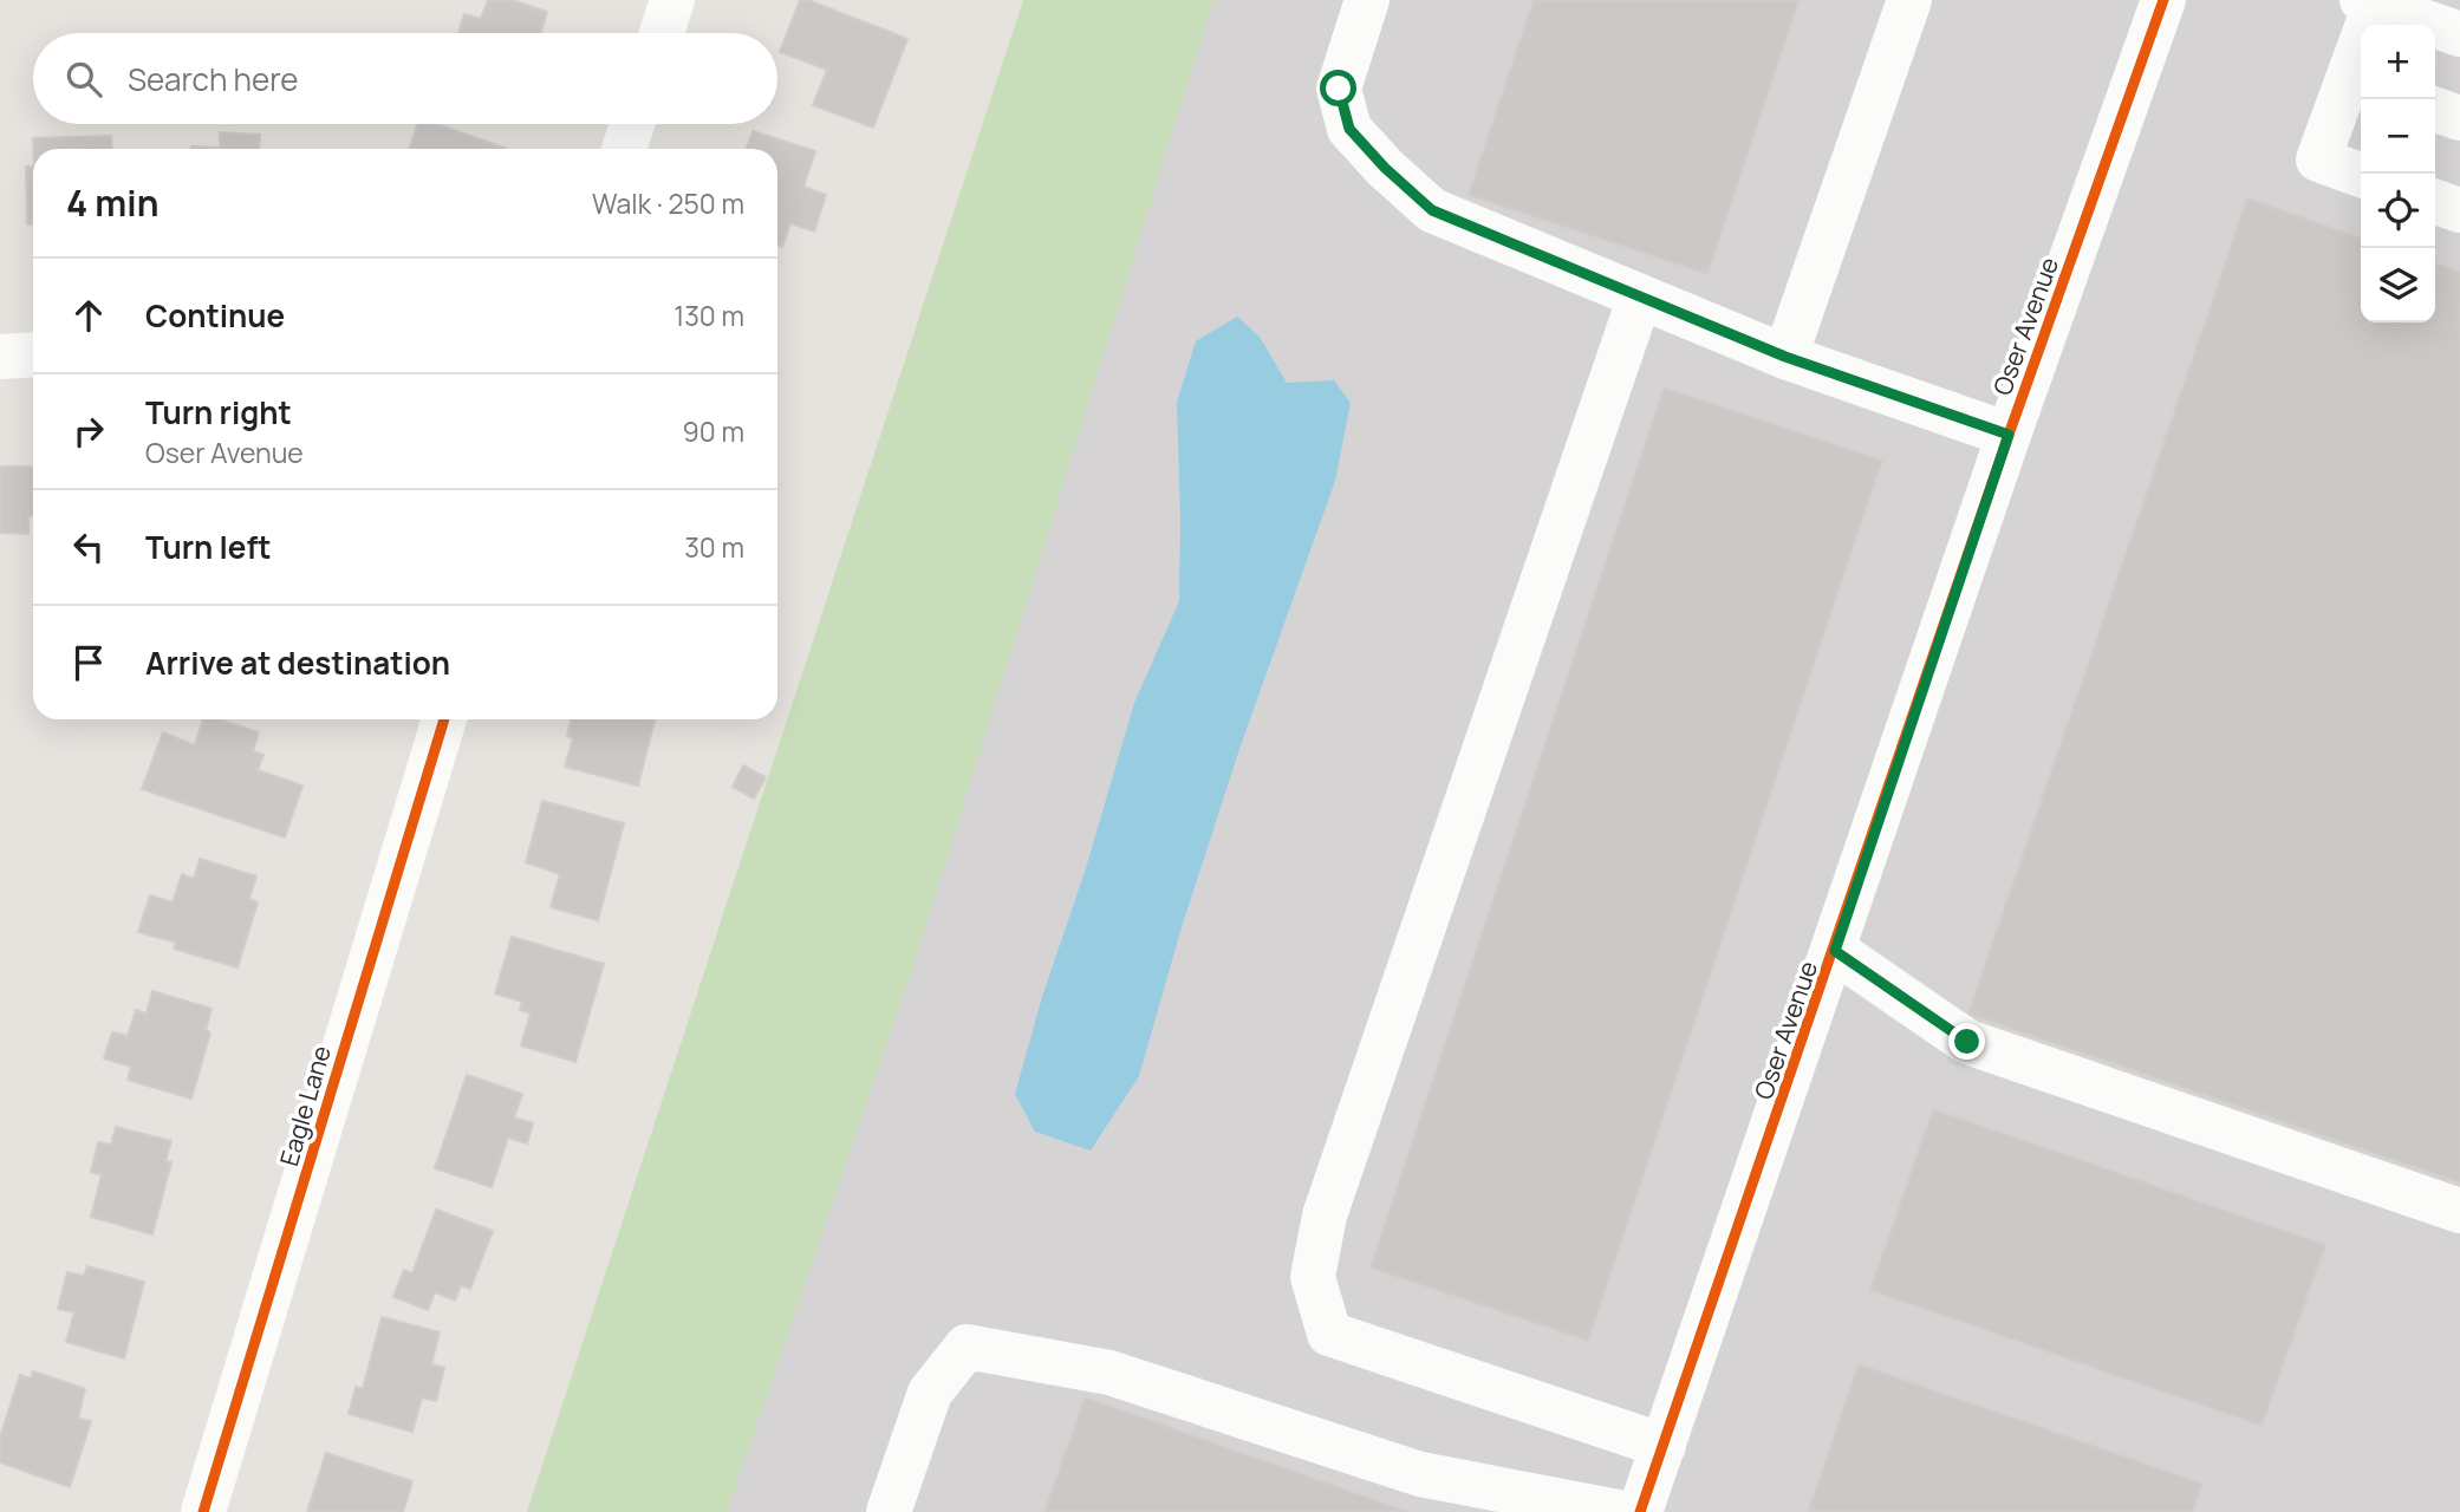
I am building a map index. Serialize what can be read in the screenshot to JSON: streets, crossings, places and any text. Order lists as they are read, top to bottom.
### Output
{
  "streets": {
    "street": ["Oser Avenue", "Eagle Lane"]
  },
  "page": {
    "map_buttons": ["+", "−"],
    "search": "Search here",
    "heading": ["4 min", "Walk · 250 m"],
    "list": [
      ["Continue", "130 m"],
      ["Turn right", "Oser Avenue", "90 m"],
      ["Turn left", "30 m"],
      "Arrive at destination"
    ]
  }
}
